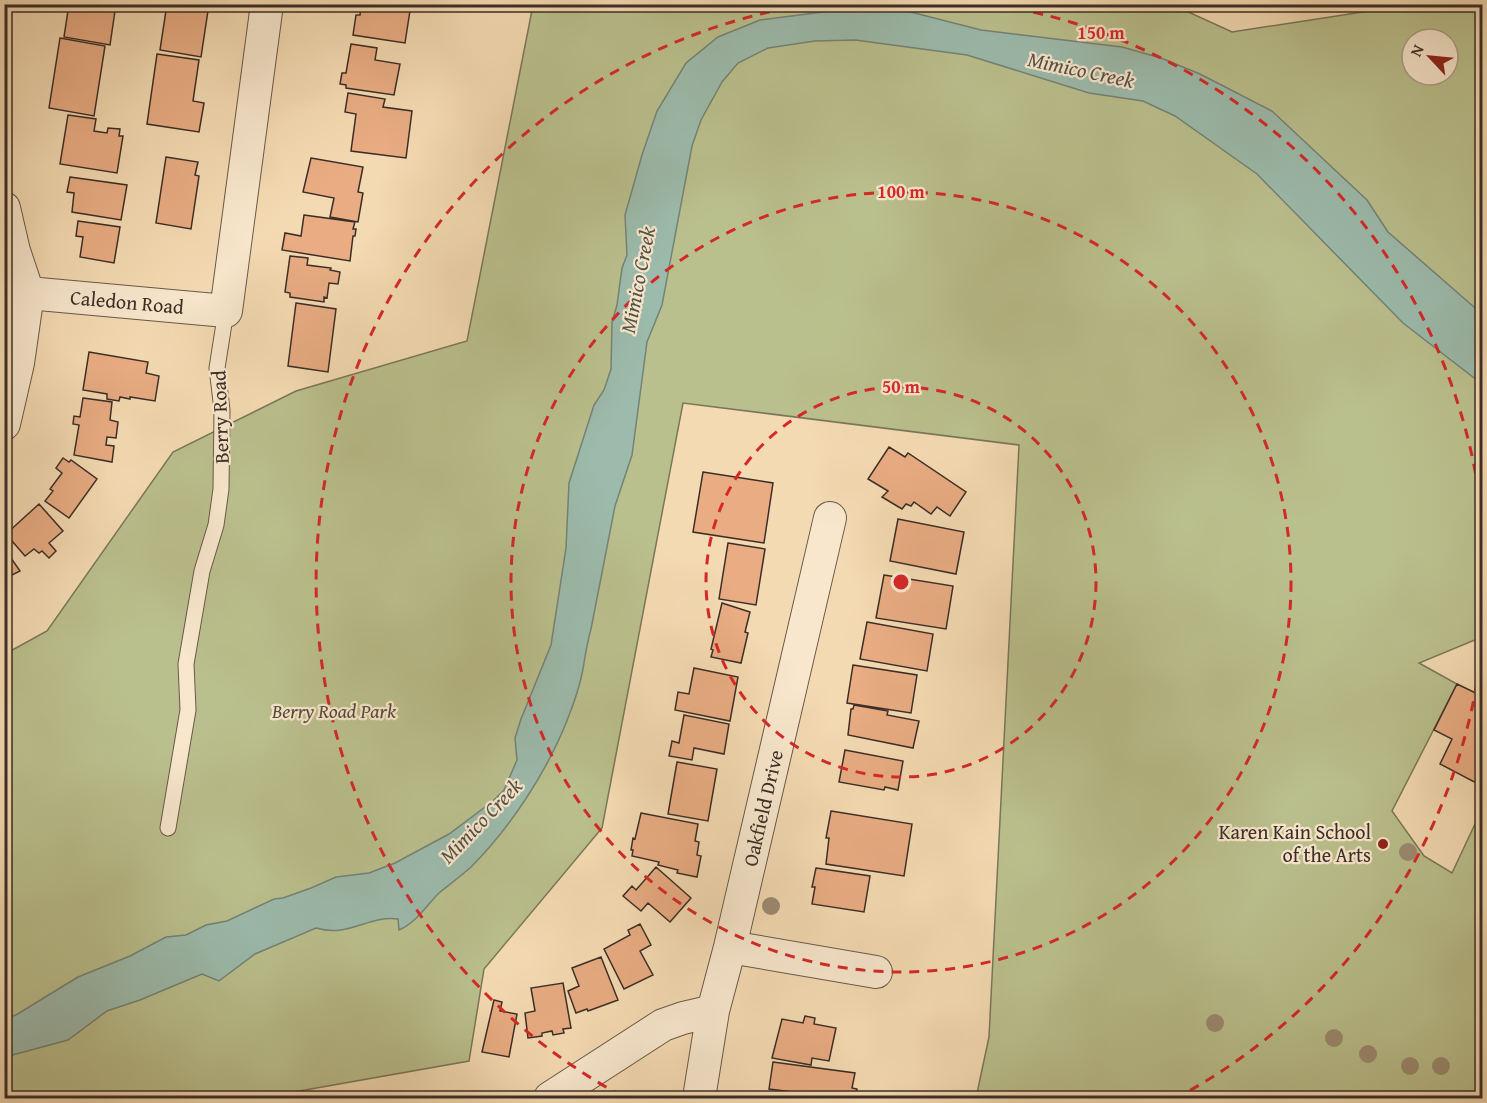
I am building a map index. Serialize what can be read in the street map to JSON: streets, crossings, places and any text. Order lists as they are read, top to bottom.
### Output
{
  "streets": {
    "street": ["Caledon Road", "Berry Road", "Oakfield Drive"]
  },
  "crossings": [
    ["Caledon Road", "Berry Road"]
  ],
  "water": ["Mimico Creek"],
  "parks": ["Berry Road Park"],
  "places": ["Karen Kain School of the Arts"],
  "north": "top left",
  "rings": ["150 m", "100 m", "50 m"]
}
